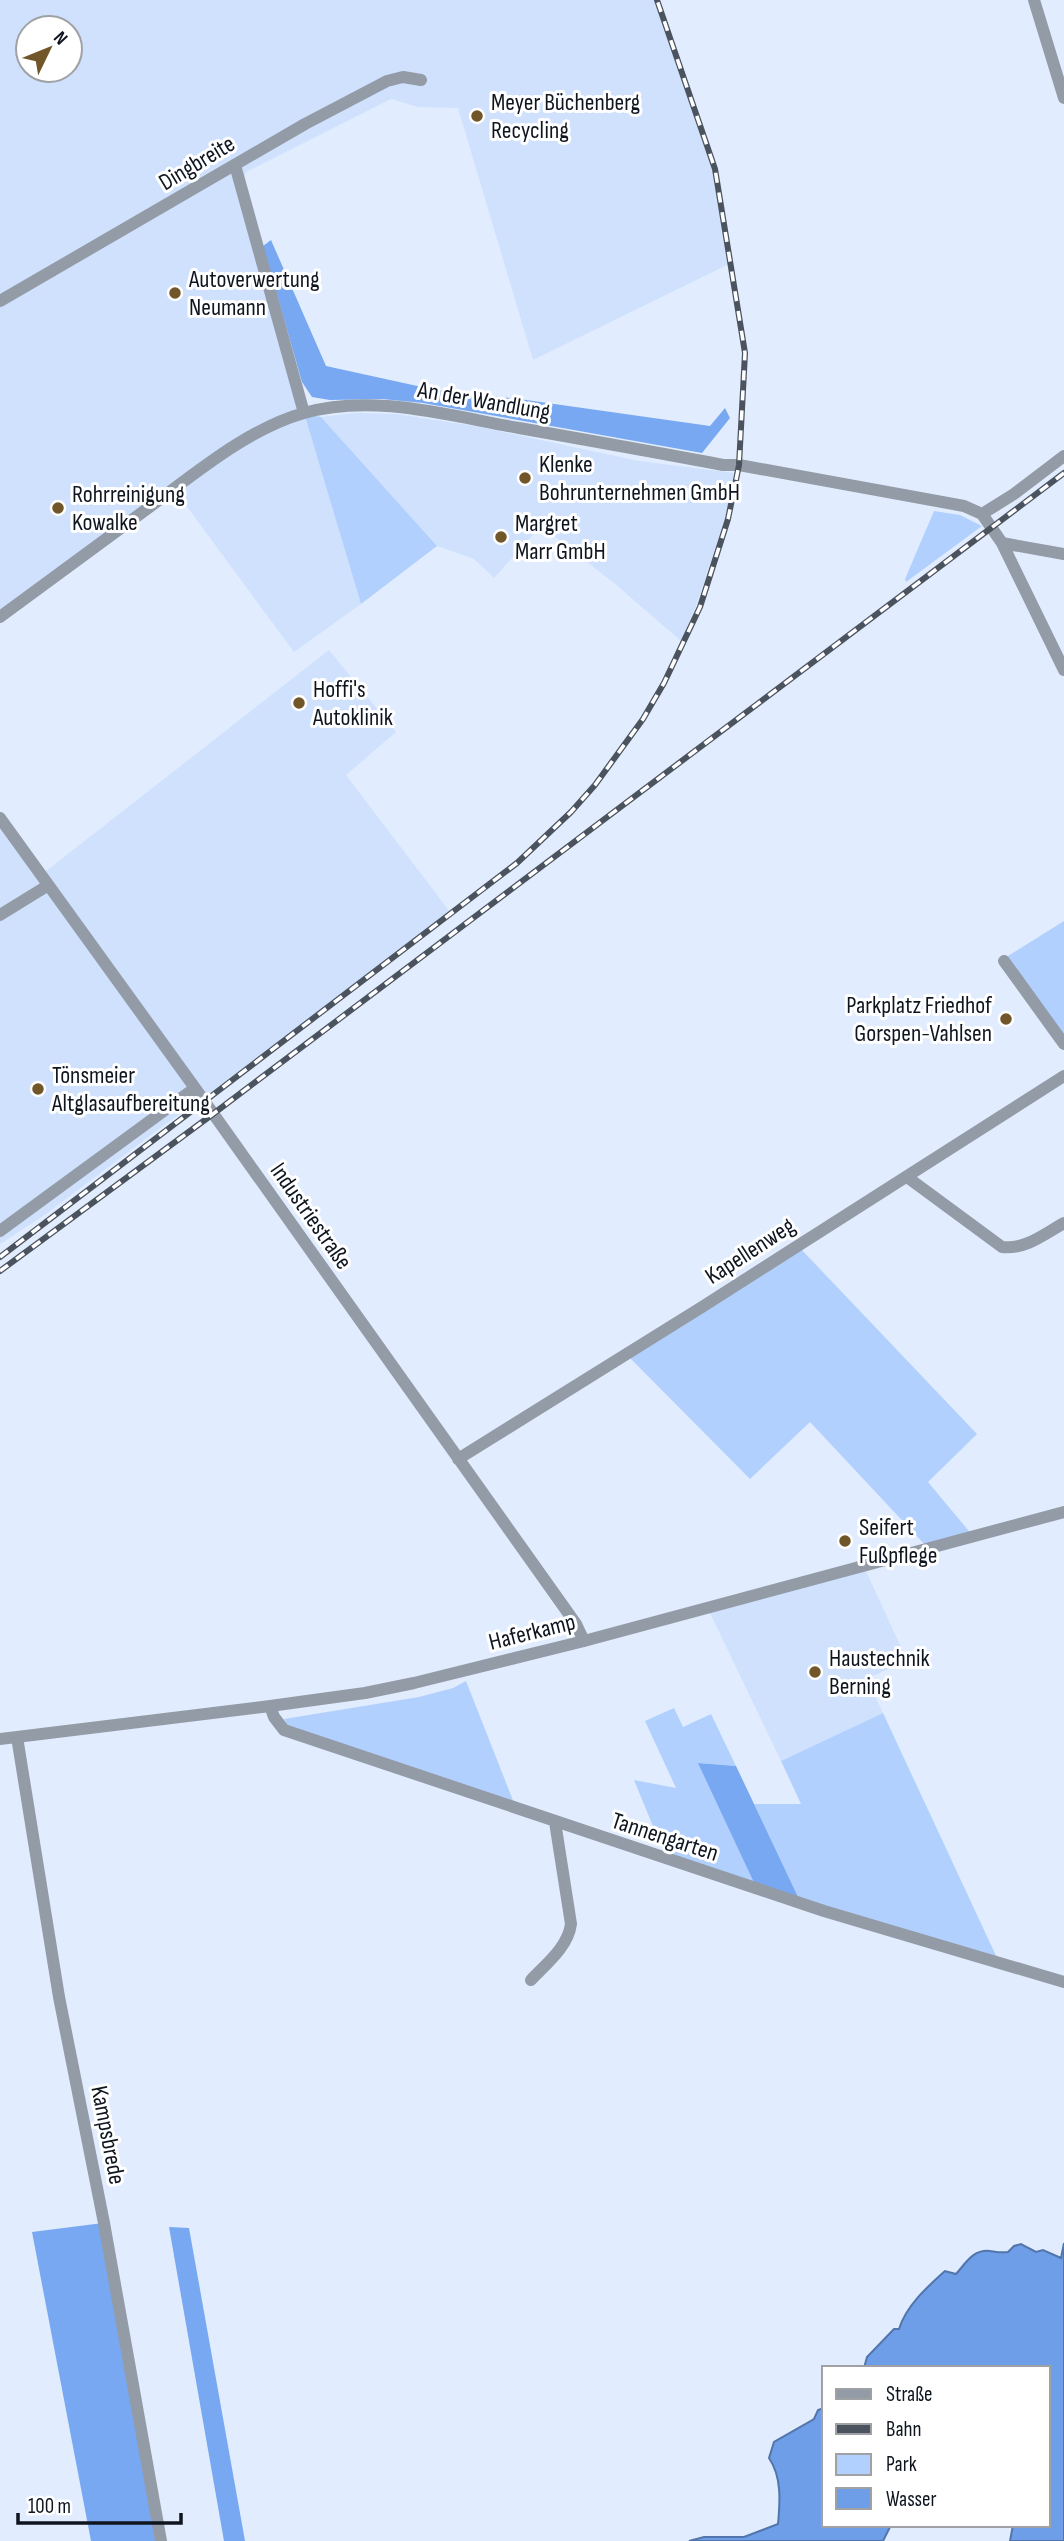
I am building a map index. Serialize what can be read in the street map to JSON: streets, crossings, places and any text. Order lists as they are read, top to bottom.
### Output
{
  "streets": {
    "street": [
      "Dingbreite",
      "An der Wandlung",
      "Industriestraße",
      "Kapellenweg",
      "Haferkamp",
      "Tannengarten",
      "Kampsbrede"
    ]
  },
  "crossings": [
    ["Industriestraße", "Kapellenweg"],
    ["Industriestraße", "Haferkamp"],
    ["Haferkamp", "Tannengarten"],
    ["Haferkamp", "Kampsbrede"]
  ],
  "places": [
    "Meyer Büchenberg Recycling",
    "Autoverwertung Neumann",
    "Klenke Bohrunternehmen GmbH",
    "Rohrreinigung Kowalke",
    "Margret Marr GmbH",
    "Hoffi's Autoklinik",
    "Parkplatz Friedhof Gorspen-Vahlsen",
    "Tönsmeier Altglasaufbereitung",
    "Seifert Fußpflege",
    "Haustechnik Berning"
  ],
  "legend": [
    "Straße",
    "Bahn",
    "Park",
    "Wasser"
  ],
  "scale_bar": "100 m",
  "north": "top right"
}
